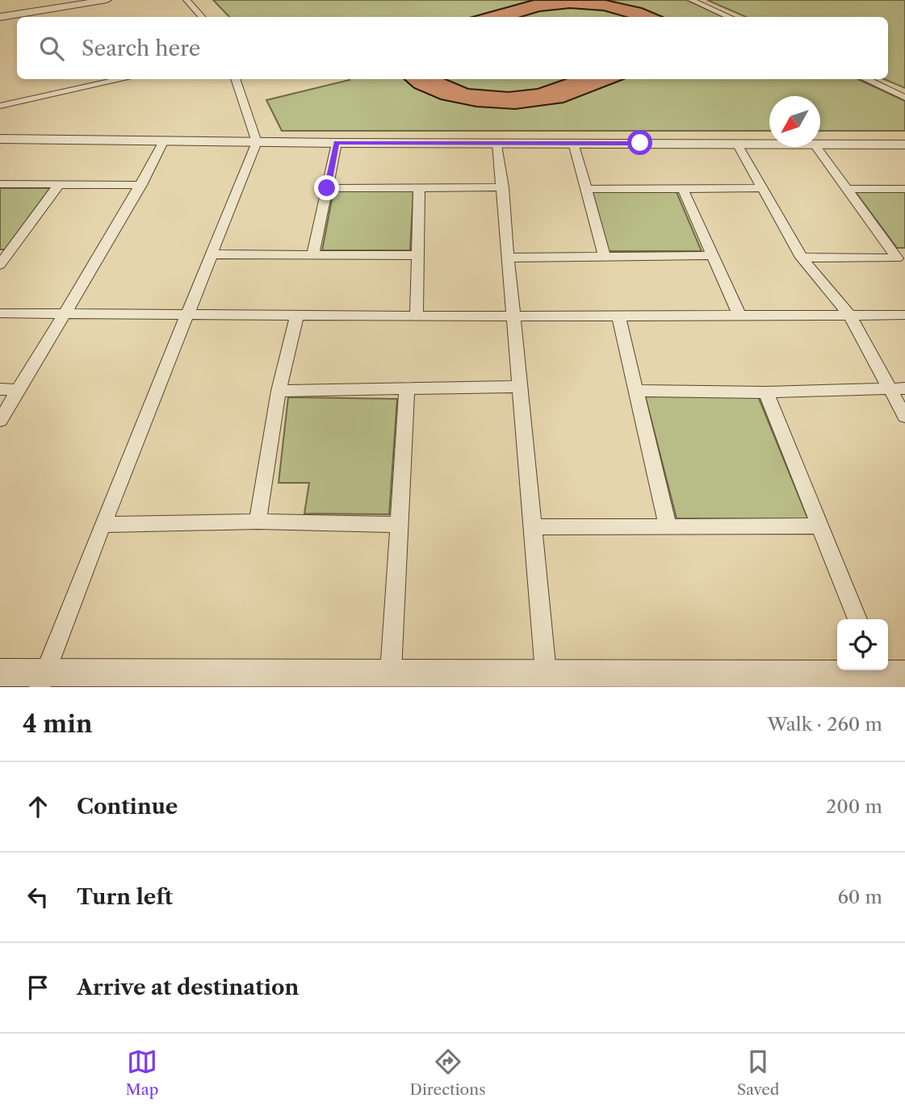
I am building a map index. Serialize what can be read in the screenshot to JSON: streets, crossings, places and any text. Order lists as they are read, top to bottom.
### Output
{
  "north": "bottom left",
  "page": {
    "search": "Search here",
    "heading": ["4 min", "Walk · 260 m"],
    "list": [
      ["Continue", "200 m"],
      ["Turn left", "60 m"],
      "Arrive at destination"
    ],
    "nav": ["Map", "Directions", "Saved"]
  }
}
